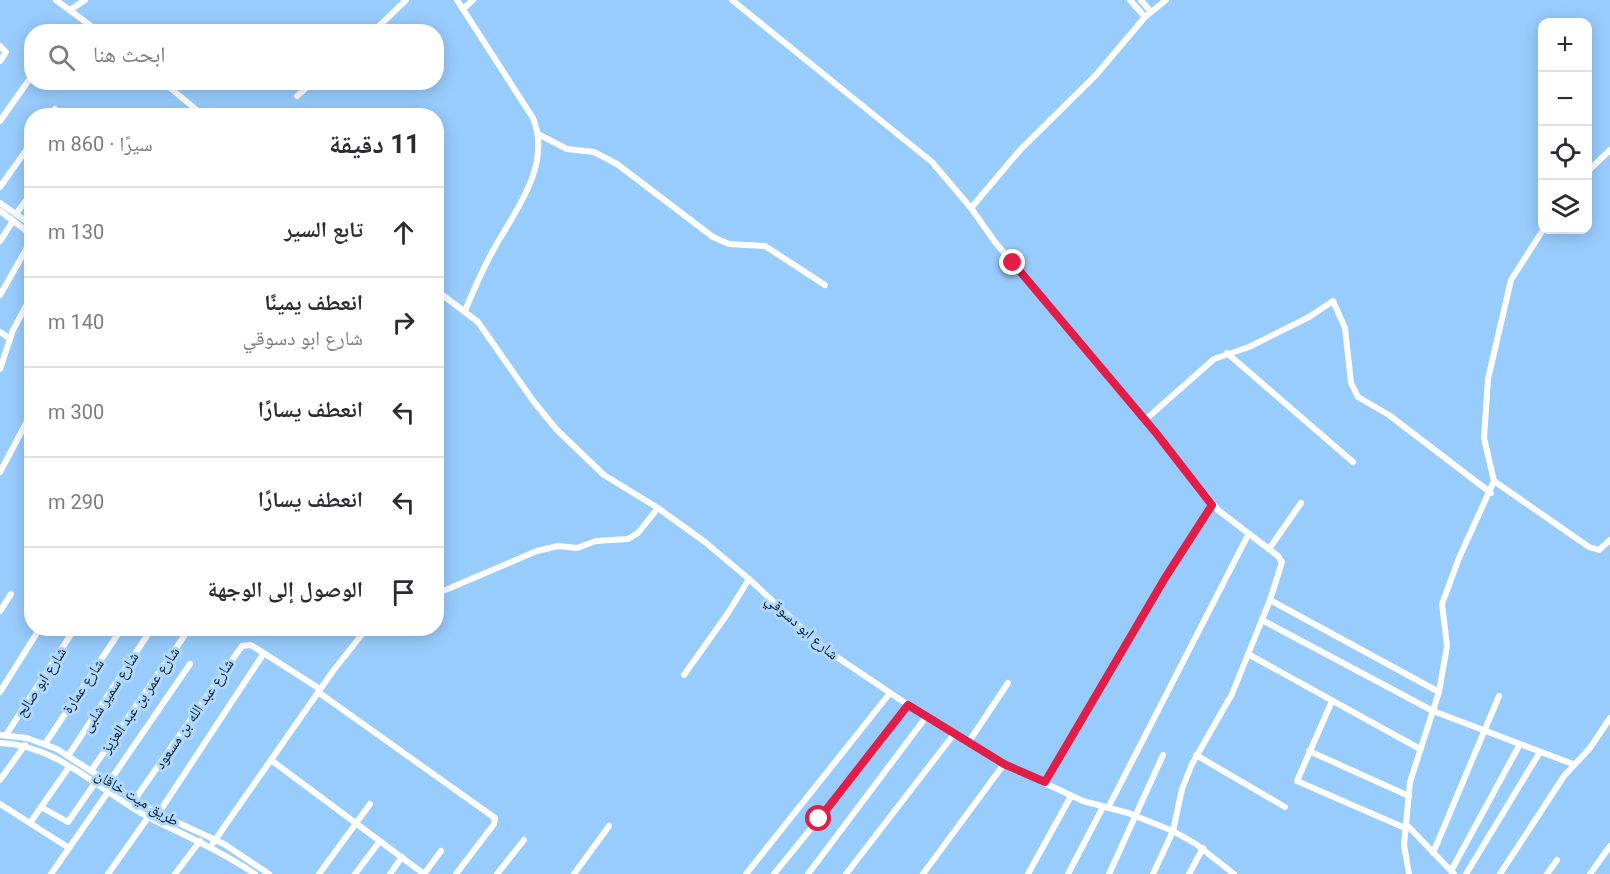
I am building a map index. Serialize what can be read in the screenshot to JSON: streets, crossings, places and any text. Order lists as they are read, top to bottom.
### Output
{
  "streets": {
    "street": [
      "شارع ابو دسوقي",
      "شارع ابو صالح",
      "شارع عمارة",
      "شارع سمير شلبى",
      "شارع عمر بن عبد العزيز",
      "شارع عبد الله بن مسعود",
      "طريق ميت خاقان"
    ]
  },
  "crossings": [
    ["شارع ابو صالح", "طريق ميت خاقان"],
    ["شارع عمارة", "طريق ميت خاقان"],
    ["شارع سمير شلبى", "طريق ميت خاقان"],
    ["شارع عمر بن عبد العزيز", "طريق ميت خاقان"],
    ["شارع عبد الله بن مسعود", "طريق ميت خاقان"]
  ],
  "page": {
    "map_buttons": ["+", "−"],
    "search": "ابحث هنا",
    "heading": ["11 دقيقة", "سيرًا · 860 m"],
    "list": [
      ["تابع السير", "130 m"],
      ["انعطف يمينًا", "شارع ابو دسوقي", "140 m"],
      ["انعطف يسارًا", "300 m"],
      ["انعطف يسارًا", "290 m"],
      "الوصول إلى الوجهة"
    ]
  }
}
